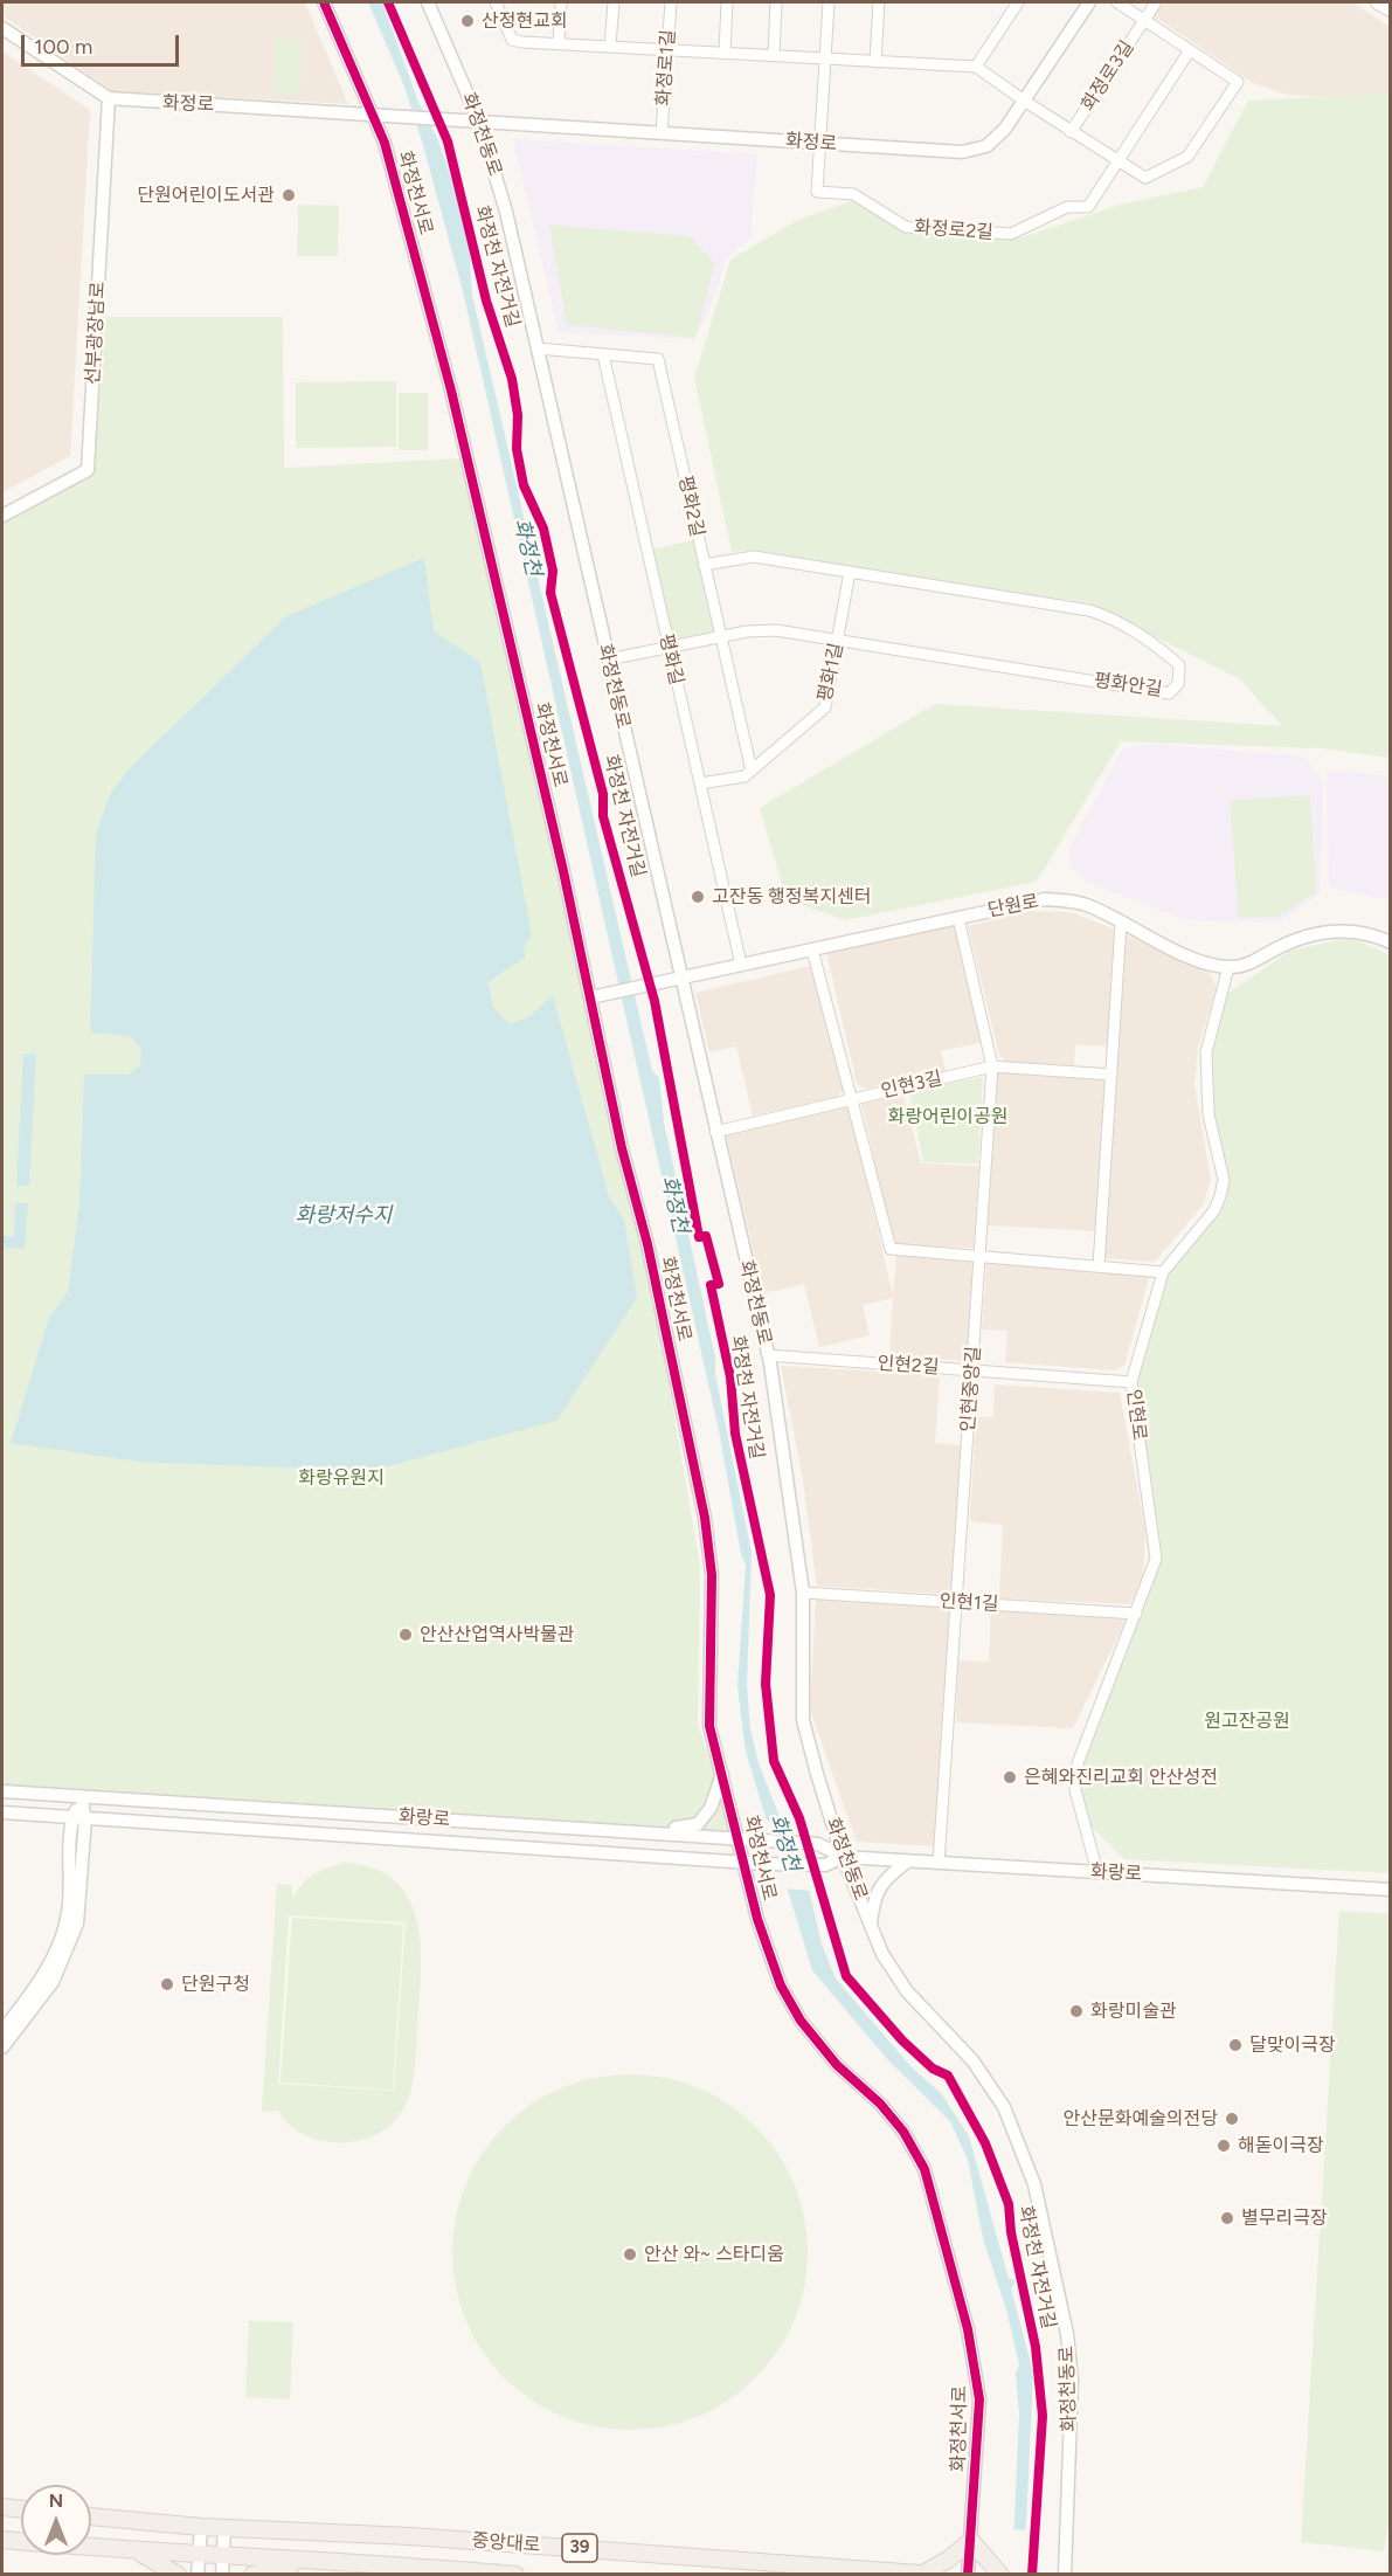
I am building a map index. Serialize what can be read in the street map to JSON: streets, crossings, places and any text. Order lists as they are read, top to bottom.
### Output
{
  "streets": {
    "main road": ["중앙대로", "39"],
    "street": [
      "화정로1길",
      "화정로3길",
      "화정로",
      "화정천동로",
      "화정천서로",
      "화정로2길",
      "선부광장남로",
      "평화2길",
      "평화길",
      "평화1길",
      "평화안길",
      "단원로",
      "인현3길",
      "인현2길",
      "인현중앙길",
      "인현로",
      "인현1길",
      "화랑로"
    ],
    "cycle path": ["화정천 자전거길"]
  },
  "crossings": [
    ["화정로1길", "화정로"],
    ["화정로3길", "화정로"],
    ["화정로3길", "화정로2길"],
    ["화정로", "화정천동로"],
    ["화정로", "화정천서로"],
    ["화정로", "화정로2길"],
    ["화정로", "선부광장남로"],
    ["화정천동로", "평화2길"],
    ["화정천동로", "평화안길"],
    ["화정천동로", "단원로"],
    ["화정천동로", "인현3길"],
    ["화정천동로", "인현2길"],
    ["화정천동로", "인현1길"],
    ["화정천동로", "화랑로"],
    ["화정천서로", "단원로"],
    ["화정천서로", "화랑로"],
    ["평화2길", "평화길"],
    ["평화2길", "평화1길"],
    ["평화2길", "평화안길"],
    ["평화길", "평화1길"],
    ["평화길", "평화안길"],
    ["평화길", "단원로"],
    ["평화1길", "평화안길"],
    ["단원로", "인현중앙길"],
    ["단원로", "인현로"],
    ["인현3길", "인현중앙길"],
    ["인현2길", "인현중앙길"],
    ["인현2길", "인현로"],
    ["인현중앙길", "인현1길"],
    ["인현중앙길", "화랑로"],
    ["인현로", "인현1길"],
    ["인현로", "화랑로"]
  ],
  "water": ["화정천", "화랑저수지"],
  "parks": ["화랑어린이공원", "화랑유원지", "원고잔공원"],
  "places": [
    "산정현교회",
    "단원어린이도서관",
    "고잔동 행정복지센터",
    "안산산업역사박물관",
    "은혜와진리교회 안산성전",
    "단원구청",
    "화랑미술관",
    "달맞이극장",
    "안산문화예술의전당",
    "해돋이극장",
    "별무리극장",
    "안산 와~ 스타디움"
  ],
  "scale_bar": "100 m",
  "north": "top"
}
